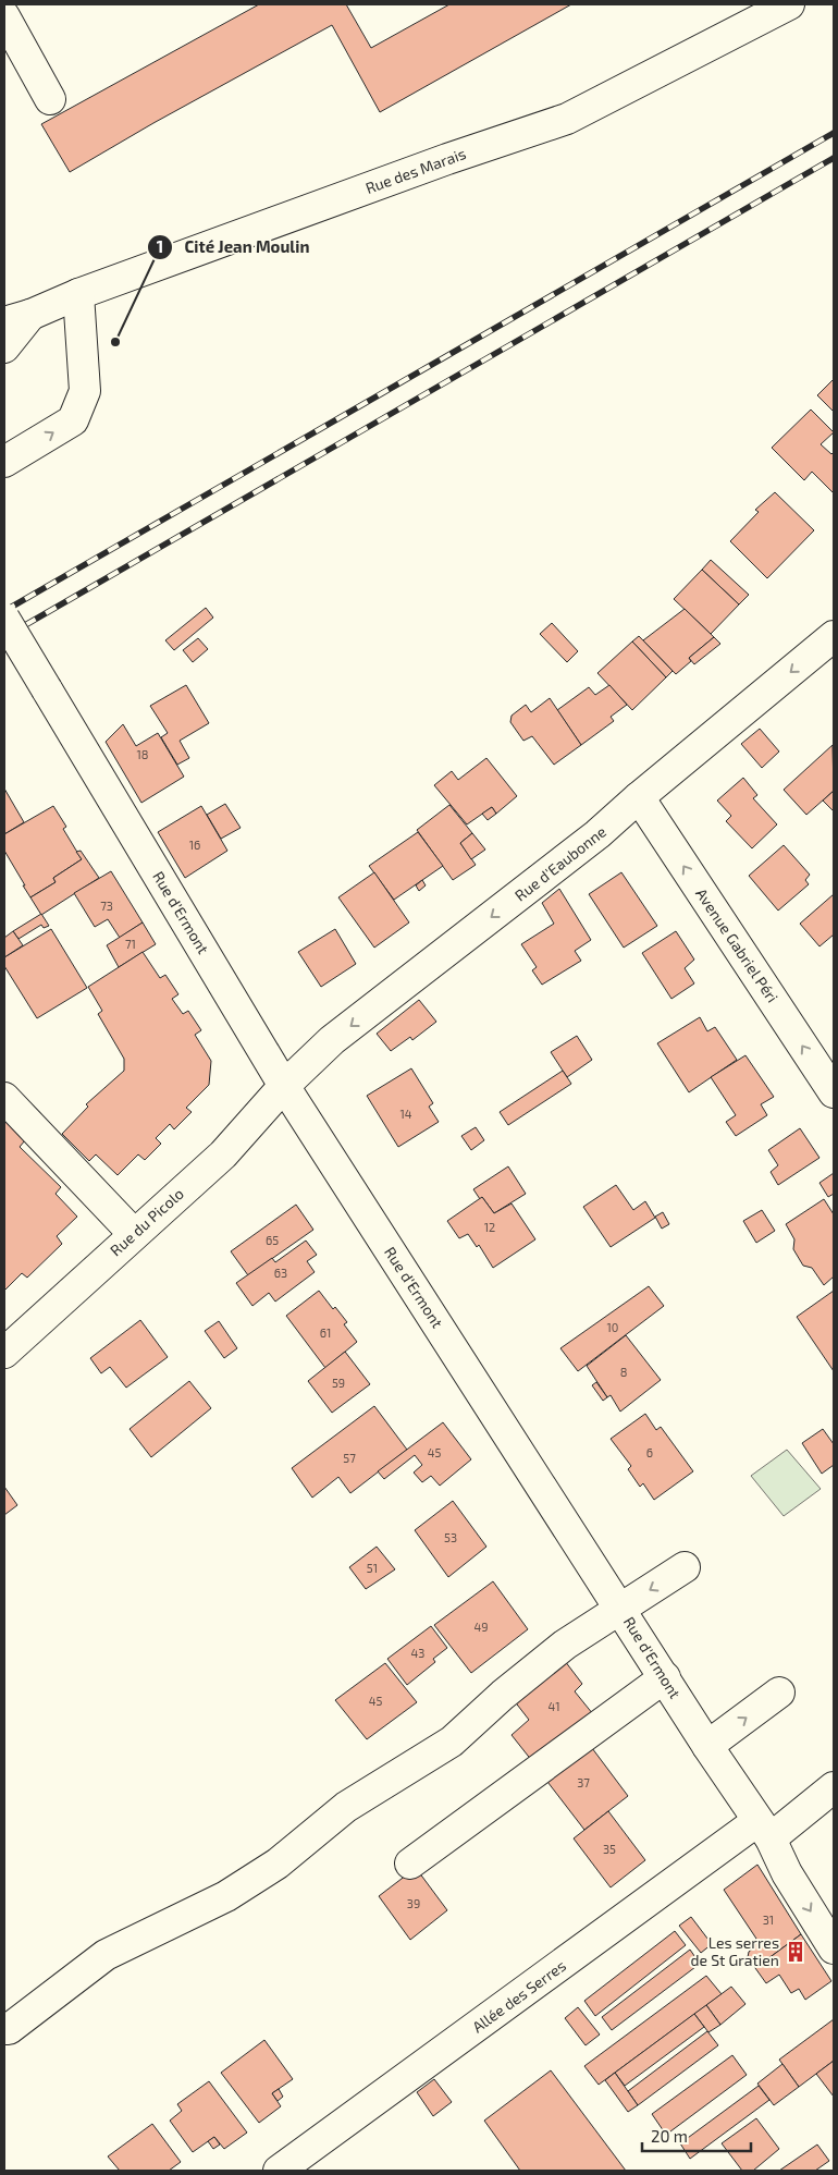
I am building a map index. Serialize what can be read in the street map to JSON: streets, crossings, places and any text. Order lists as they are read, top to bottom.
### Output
{
  "streets": {
    "street": [
      "Rue des Marais",
      "Rue d'Eaubonne",
      "Rue d'Ermont",
      "Avenue Gabriel Péri",
      "Rue du Picolo",
      "Allée des Serres"
    ]
  },
  "crossings": [
    ["Rue d'Eaubonne", "Rue d'Ermont"],
    ["Rue d'Eaubonne", "Avenue Gabriel Péri"],
    ["Rue d'Eaubonne", "Rue du Picolo"],
    ["Rue d'Ermont", "Rue du Picolo"],
    ["Rue d'Ermont", "Allée des Serres"]
  ],
  "one_way": ["Rue d'Eaubonne", "Avenue Gabriel Péri"],
  "places": {
    "other": ["Cité Jean Moulin"],
    "building": ["Les serres de St Gratien"]
  },
  "house_numbers": [
    "18",
    "16",
    "73",
    "71",
    "14",
    "12",
    "65",
    "63",
    "10",
    "61",
    "8",
    "59",
    "45",
    "6",
    "57",
    "53",
    "51",
    "49",
    "43",
    "45",
    "41",
    "37",
    "35",
    "39",
    "31"
  ],
  "scale_bar": "20 m"
}
